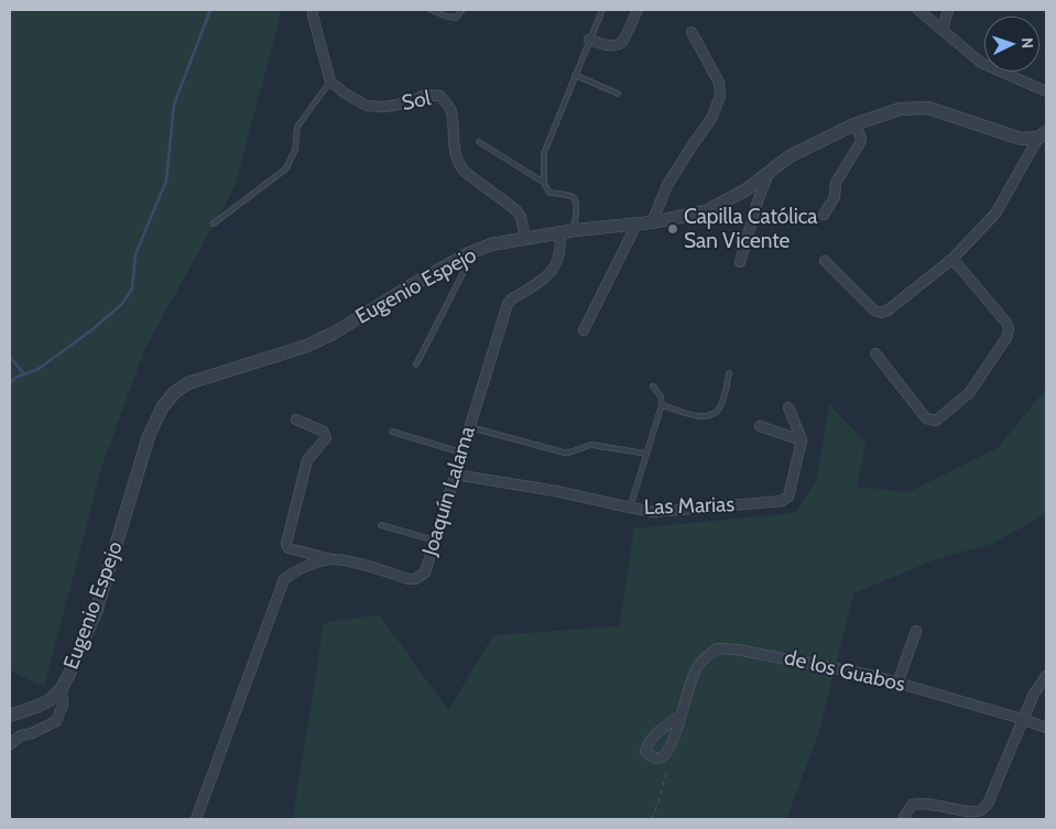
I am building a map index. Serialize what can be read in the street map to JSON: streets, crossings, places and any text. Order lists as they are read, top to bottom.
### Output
{
  "streets": {
    "street": [
      "Sol",
      "Eugenio Espejo",
      "Joaquín Lalama",
      "Las Marias",
      "de los Guabos"
    ]
  },
  "crossings": [
    ["Sol", "Eugenio Espejo"],
    ["Eugenio Espejo", "Joaquín Lalama"],
    ["Joaquín Lalama", "Las Marias"]
  ],
  "places": ["Capilla Católica San Vicente"],
  "north": "right"
}
